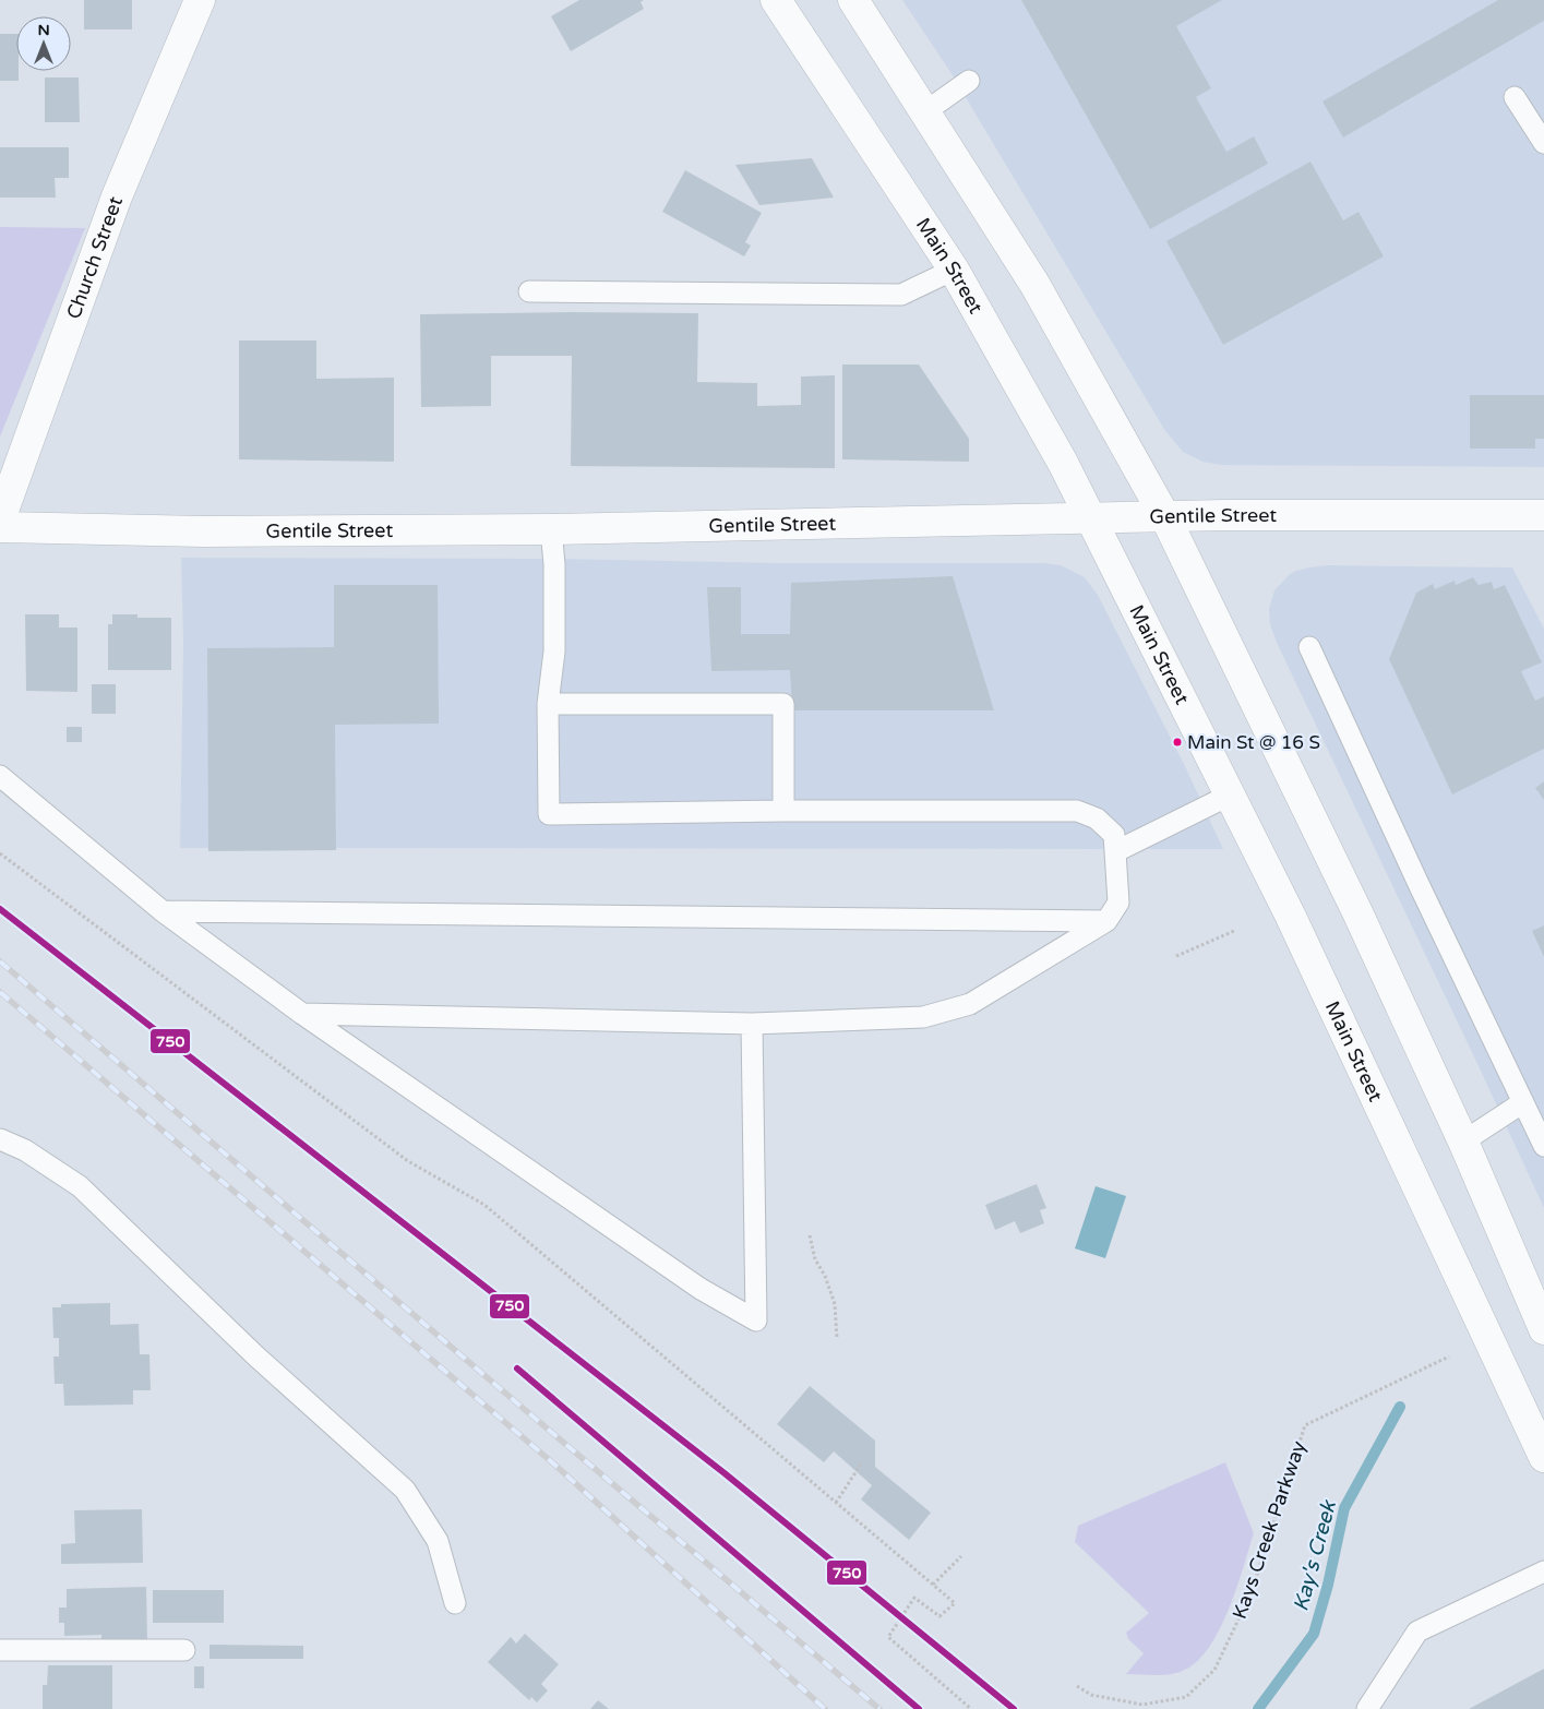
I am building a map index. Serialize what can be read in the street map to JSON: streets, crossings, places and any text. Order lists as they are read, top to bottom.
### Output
{
  "streets": {
    "main road": ["Church Street", "Main Street", "Gentile Street"],
    "path": ["Kays Creek Parkway"]
  },
  "crossings": [
    ["Main Street", "Gentile Street"]
  ],
  "water": ["Kay's Creek"],
  "places": ["Main St @ 16 S"],
  "lines": ["transit line 750"],
  "north": "top"
}
